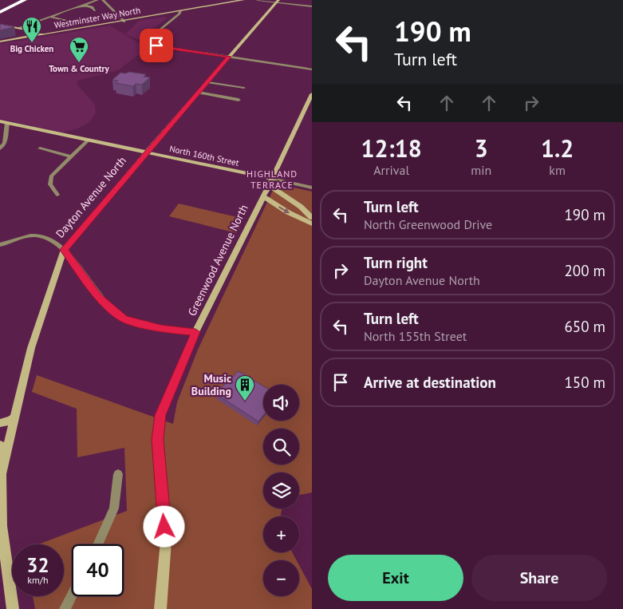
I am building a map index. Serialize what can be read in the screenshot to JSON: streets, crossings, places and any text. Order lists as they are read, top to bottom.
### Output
{
  "streets": {
    "street": [
      "Westminster Way North",
      "North 160th Street",
      "Dayton Avenue North",
      "Greenwood Avenue North"
    ]
  },
  "crossings": [
    ["North 160th Street", "Dayton Avenue North"],
    ["North 160th Street", "Greenwood Avenue North"]
  ],
  "districts": ["HIGHLAND TERRACE"],
  "places": {
    "restaurant": ["Big Chicken"],
    "supermarket": ["Town & Country"],
    "building": ["Music Building"]
  },
  "page": {
    "turn": ["190 m", "Turn left"],
    "eta": [
      "12:18",
      "Arrival",
      "3",
      "min",
      "1.2",
      "km"
    ],
    "list": [
      {
        "name": "Turn left",
        "note": "North Greenwood Drive",
        "value": "190 m"
      },
      {
        "name": "Turn right",
        "note": "Dayton Avenue North",
        "value": "200 m"
      },
      {
        "name": "Turn left",
        "note": "North 155th Street",
        "value": "650 m"
      },
      {
        "name": "Arrive at destination",
        "value": "150 m"
      }
    ],
    "map_buttons": ["+", "−"],
    "speed": "32 km/h",
    "limit": "40",
    "buttons": ["Exit", "Share"]
  }
}
